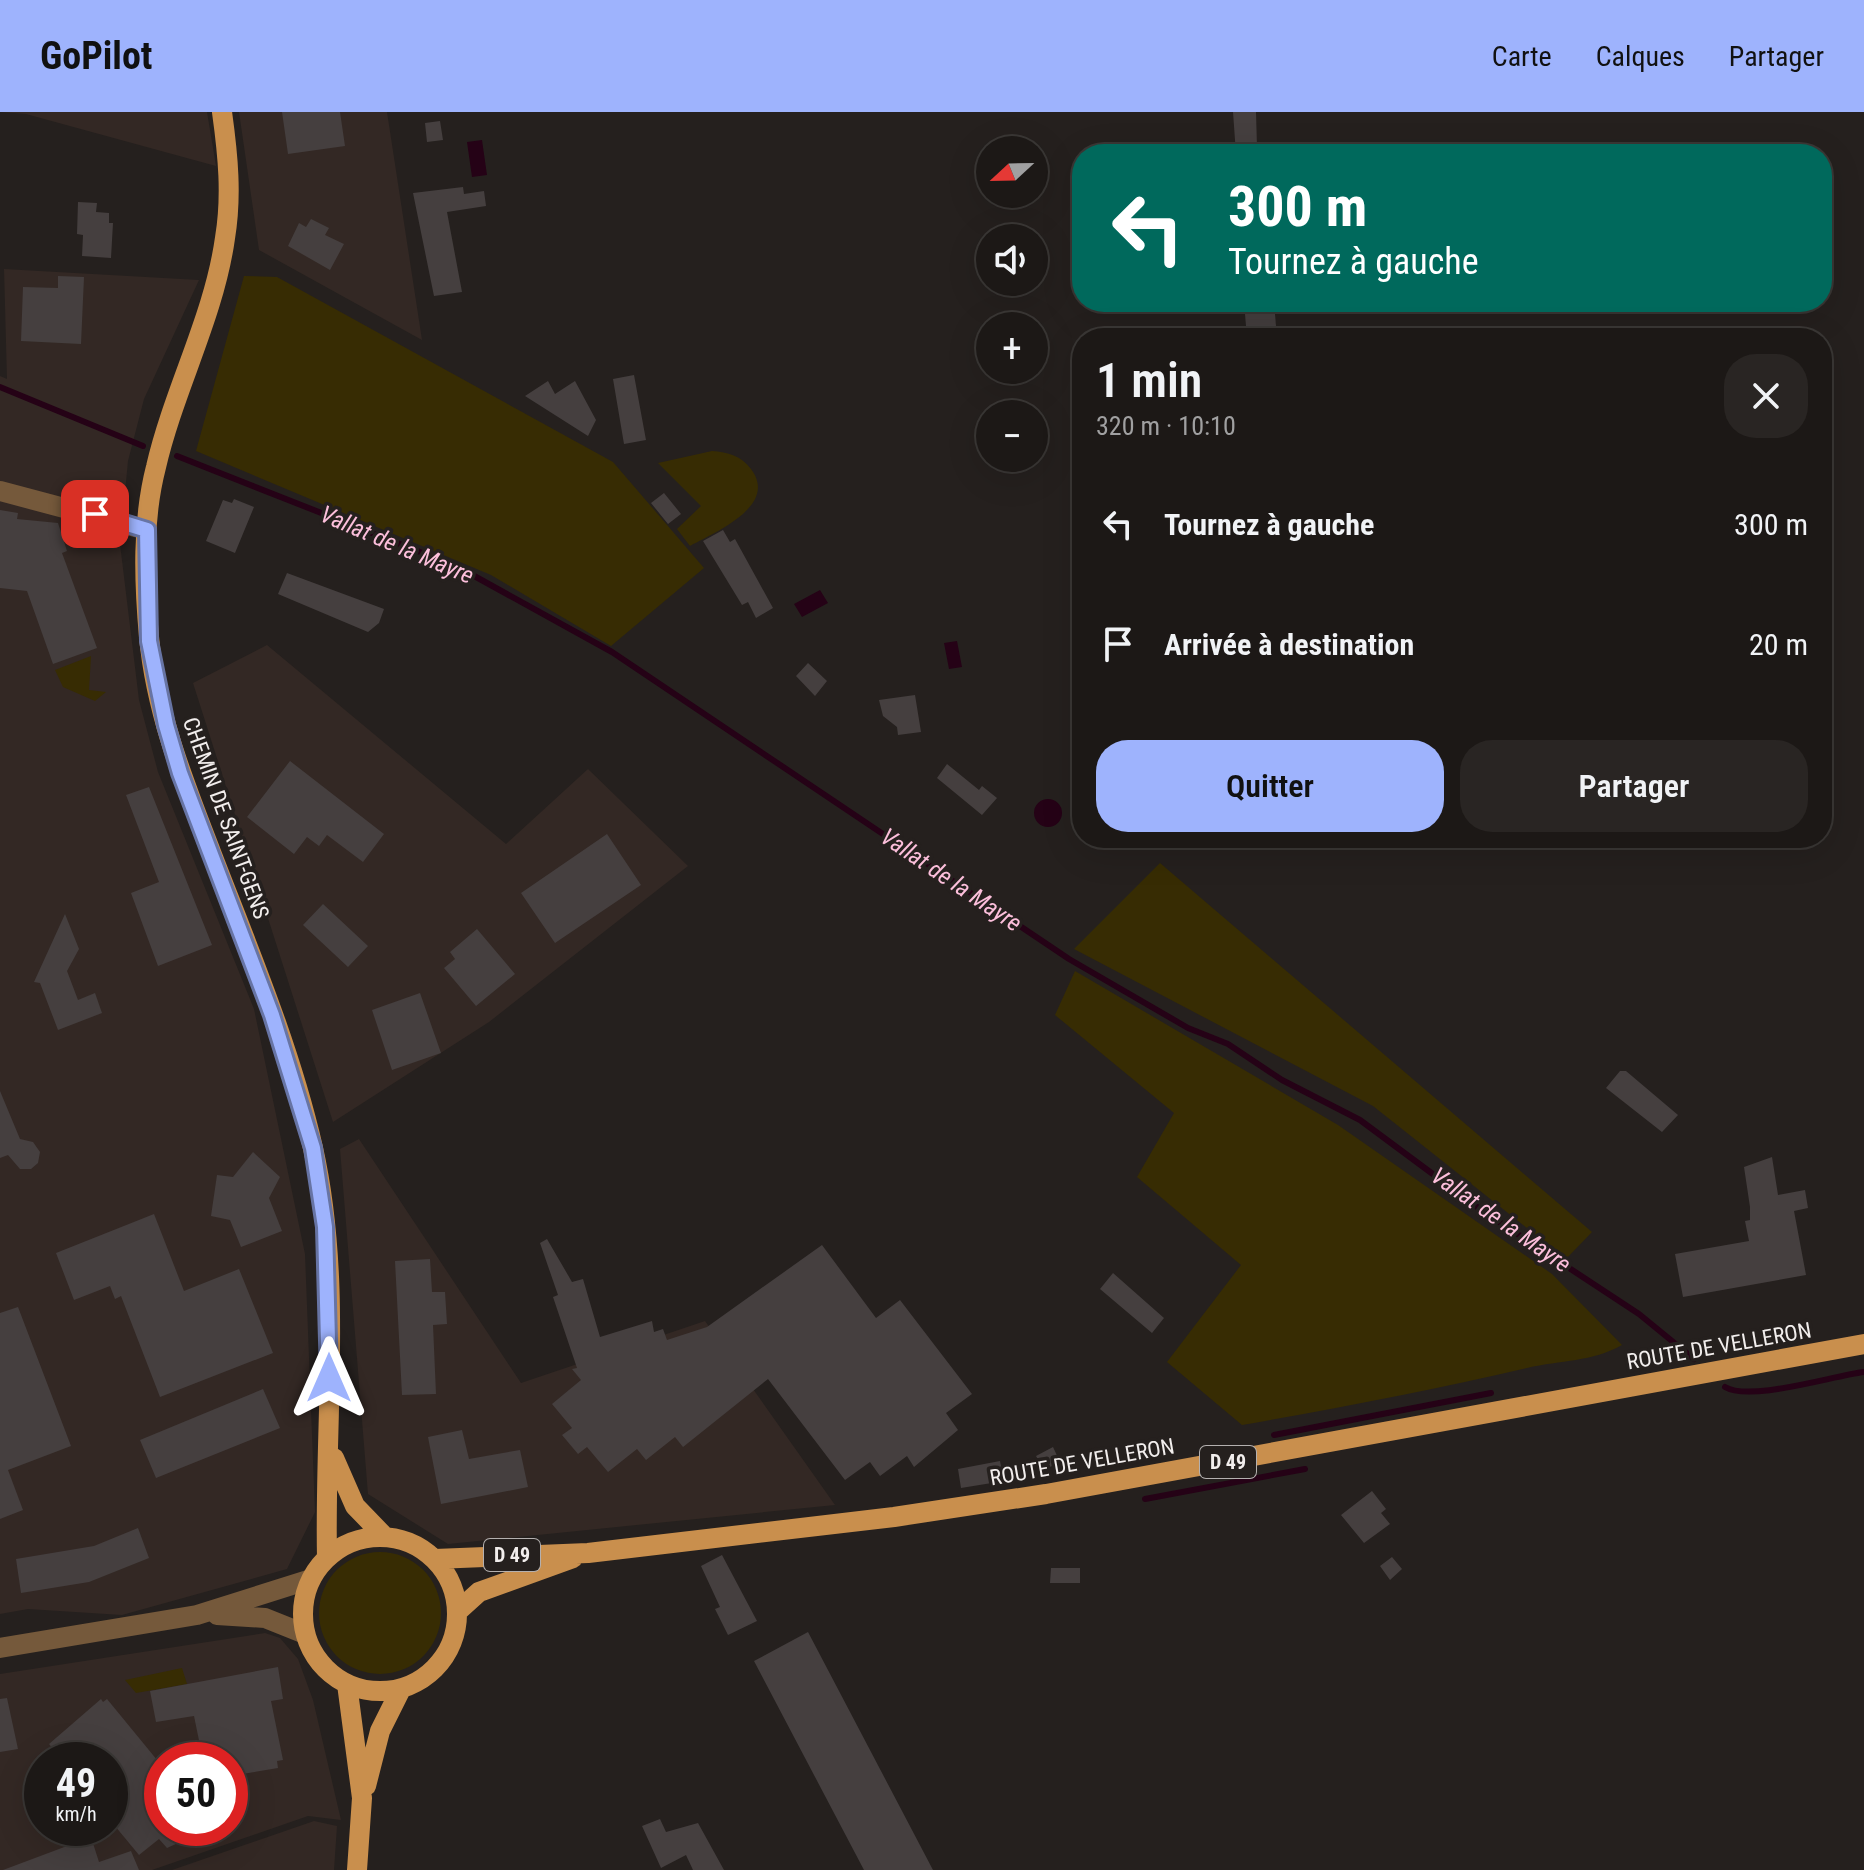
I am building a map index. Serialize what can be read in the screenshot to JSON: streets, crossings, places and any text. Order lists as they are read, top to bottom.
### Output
{
  "streets": {
    "main road": ["CHEMIN DE SAINT-GENS", "ROUTE DE VELLERON", "D 49"]
  },
  "crossings": [
    ["CHEMIN DE SAINT-GENS", "ROUTE DE VELLERON"]
  ],
  "water": ["Vallat de la Mayre"],
  "north": "left",
  "page": {
    "header": "GoPilot",
    "nav": ["Carte", "Calques", "Partager"],
    "map_buttons": ["+", "−"],
    "turn": ["300 m", "Tournez à gauche"],
    "heading": ["1 min", "320 m · 10:10"],
    "list": [
      {
        "name": "Tournez à gauche",
        "value": "300 m"
      },
      {
        "name": "Arrivée à destination",
        "value": "20 m"
      }
    ],
    "buttons": ["Quitter", "Partager"],
    "speed": "49 km/h",
    "limit": "50"
  }
}
